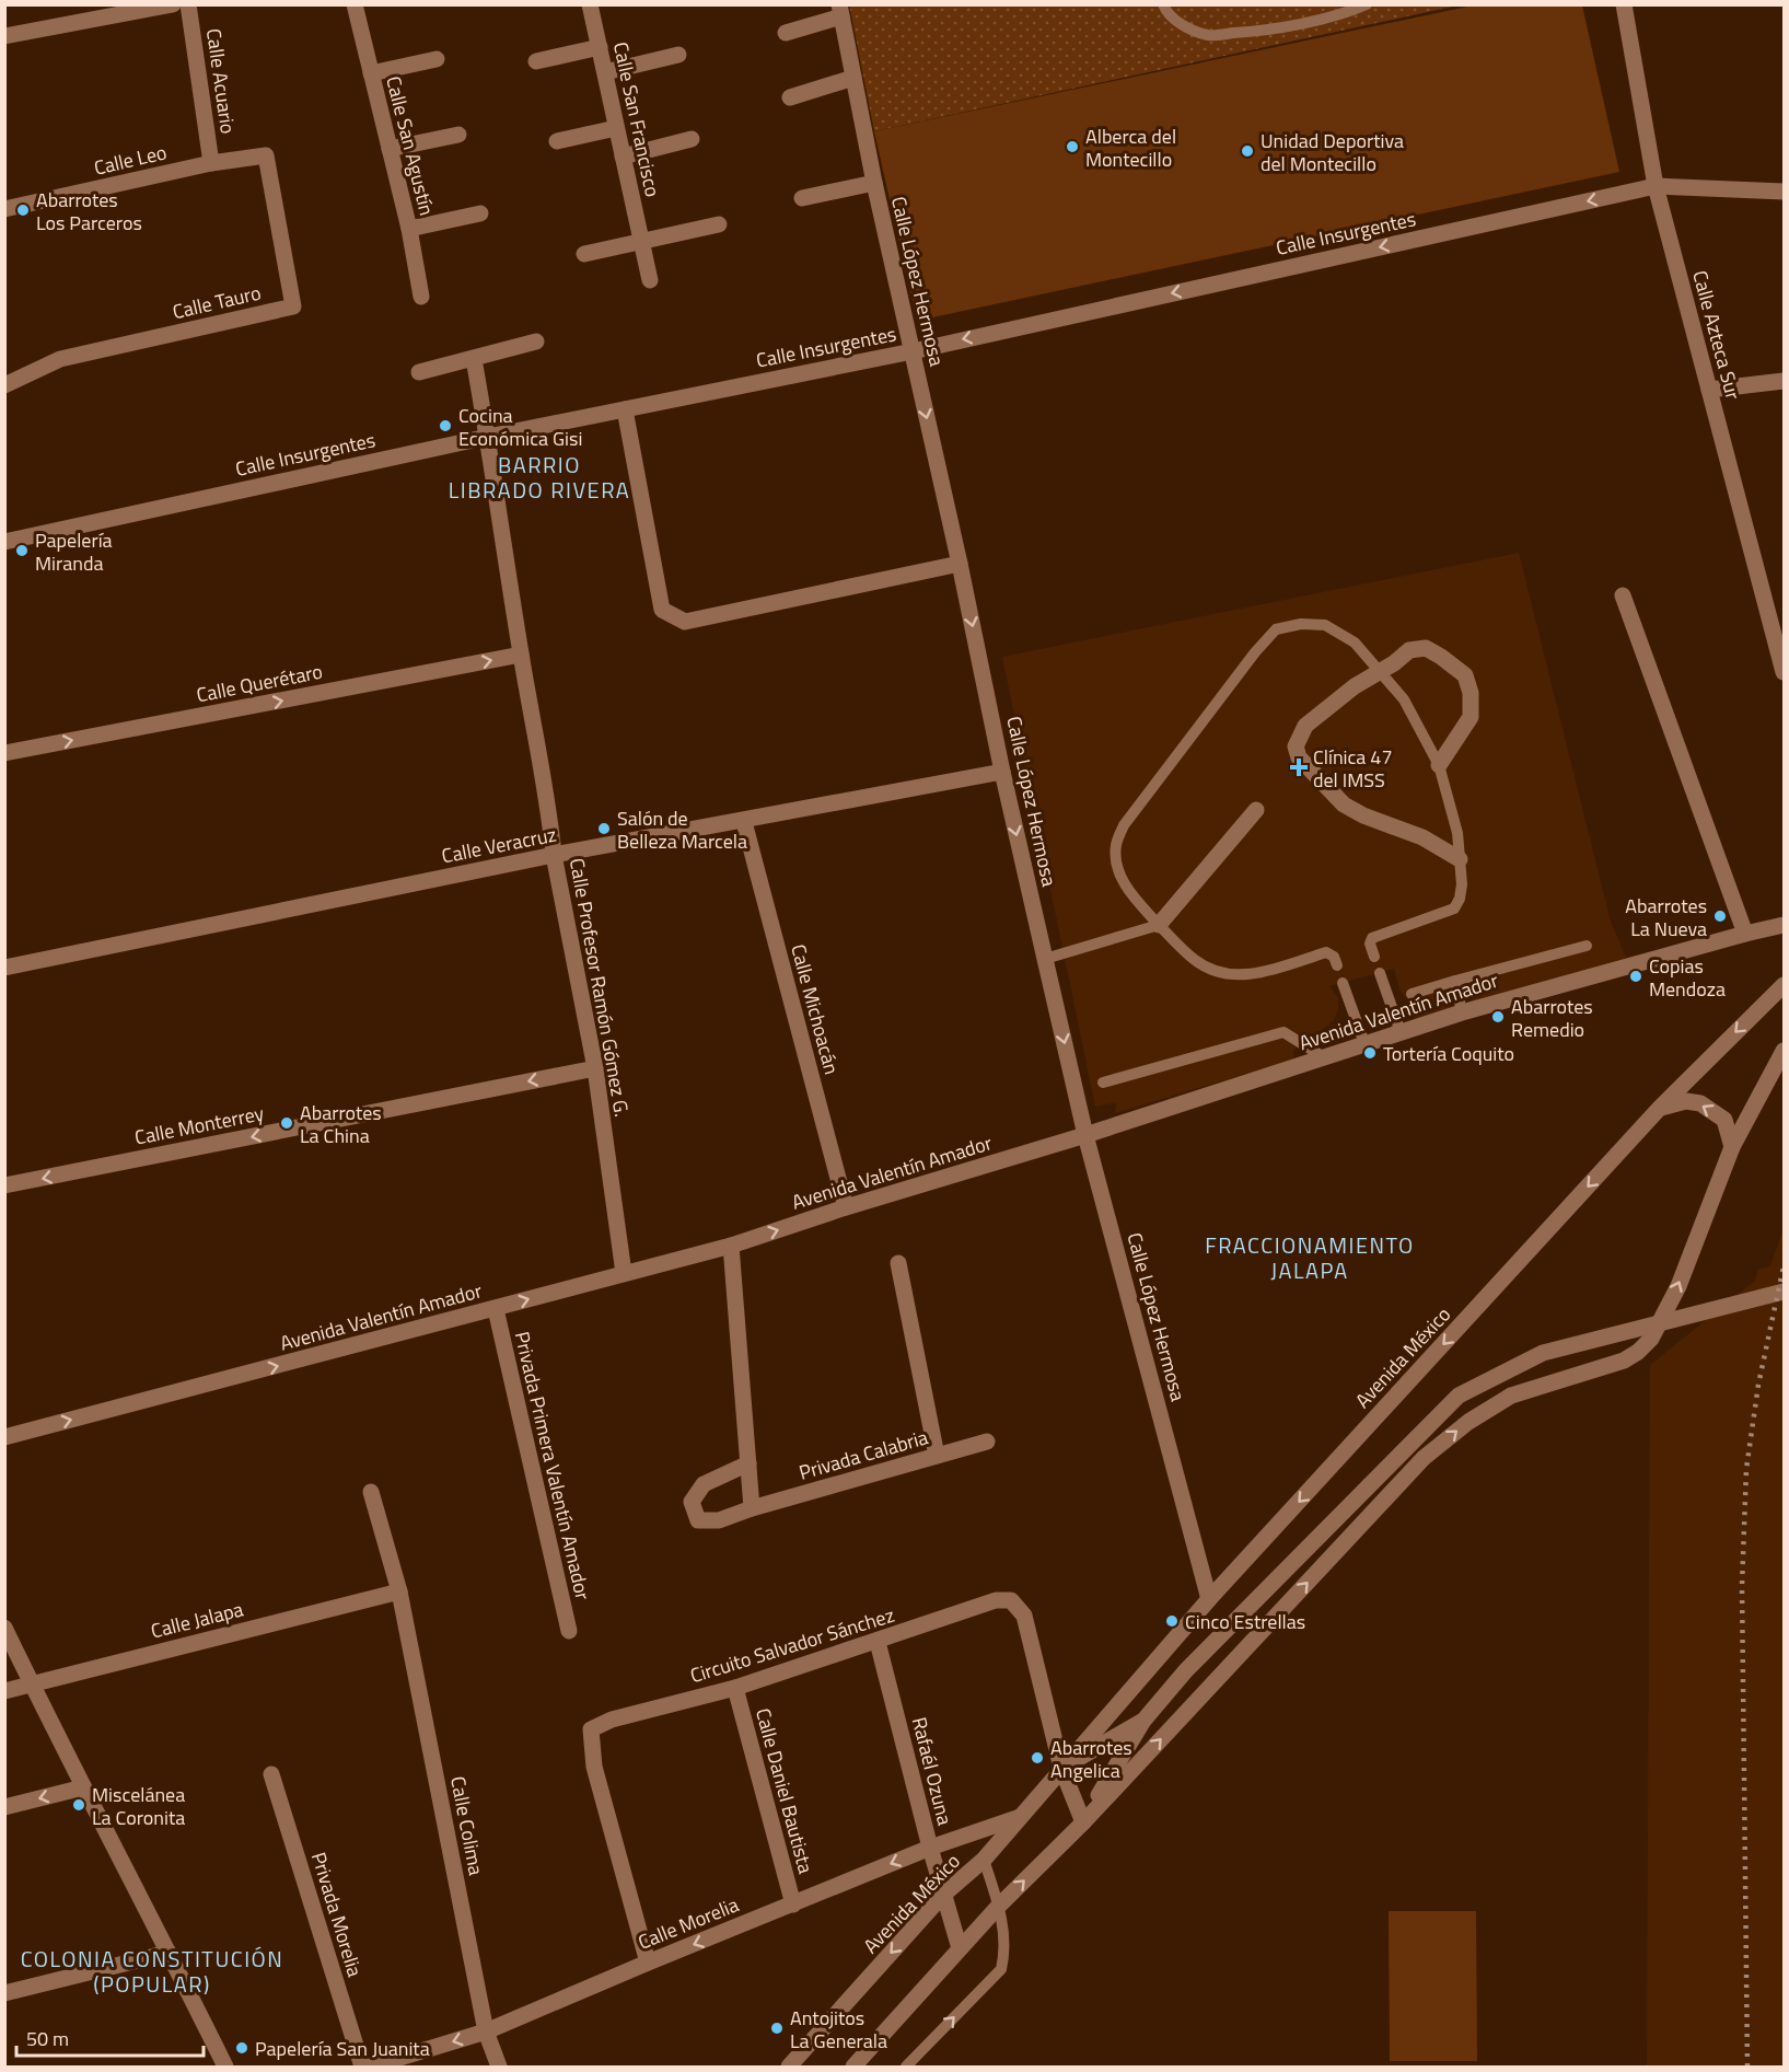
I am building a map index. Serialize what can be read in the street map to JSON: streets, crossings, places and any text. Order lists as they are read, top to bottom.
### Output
{
  "streets": {
    "street": [
      "Calle Acuario",
      "Calle San Francisco",
      "Calle San Agustín",
      "Calle Leo",
      "Calle Insurgentes",
      "Calle López Hermosa",
      "Calle Tauro",
      "Calle Azteca Sur",
      "Calle Querétaro",
      "Calle Veracruz",
      "Calle Profesor Ramón Gómez G.",
      "Calle Michoacán",
      "Avenida Valentín Amador",
      "Calle Monterrey",
      "Avenida México",
      "Privada Calabria",
      "Privada Primera Valentín Amador",
      "Calle Jalapa",
      "Circuito Salvador Sánchez",
      "Rafaél Ozuna",
      "Calle Daniel Bautista",
      "Calle Colima",
      "Privada Morelia",
      "Calle Morelia"
    ]
  },
  "crossings": [
    ["Calle Acuario", "Calle Leo"],
    ["Calle Leo", "Calle Tauro"],
    ["Calle Insurgentes", "Calle López Hermosa"],
    ["Calle Insurgentes", "Calle Azteca Sur"],
    ["Calle Insurgentes", "Calle Profesor Ramón Gómez G."],
    ["Calle López Hermosa", "Calle Veracruz"],
    ["Calle López Hermosa", "Avenida Valentín Amador"],
    ["Calle López Hermosa", "Avenida México"],
    ["Calle Querétaro", "Calle Profesor Ramón Gómez G."],
    ["Calle Veracruz", "Calle Profesor Ramón Gómez G."],
    ["Calle Veracruz", "Calle Michoacán"],
    ["Calle Profesor Ramón Gómez G.", "Avenida Valentín Amador"],
    ["Calle Profesor Ramón Gómez G.", "Calle Monterrey"],
    ["Calle Michoacán", "Avenida Valentín Amador"],
    ["Avenida Valentín Amador", "Privada Primera Valentín Amador"],
    ["Avenida México", "Circuito Salvador Sánchez"],
    ["Avenida México", "Rafaél Ozuna"],
    ["Avenida México", "Calle Morelia"],
    ["Calle Jalapa", "Calle Colima"],
    ["Circuito Salvador Sánchez", "Rafaél Ozuna"],
    ["Circuito Salvador Sánchez", "Calle Daniel Bautista"],
    ["Circuito Salvador Sánchez", "Calle Morelia"],
    ["Rafaél Ozuna", "Calle Morelia"],
    ["Calle Daniel Bautista", "Calle Morelia"],
    ["Calle Colima", "Calle Morelia"]
  ],
  "one_way": [
    "Calle Insurgentes",
    "Calle López Hermosa",
    "Calle Querétaro",
    "Avenida Valentín Amador",
    "Calle Monterrey",
    "Calle Morelia"
  ],
  "districts": ["BARRIO LIBRADO RIVERA", "FRACCIONAMIENTO JALAPA", "COLONIA CONSTITUCIÓN (POPULAR)"],
  "places": {
    "other": [
      "Alberca del Montecillo",
      "Unidad Deportiva del Montecillo",
      "Abarrotes Los Parceros",
      "Cocina Económica Gisi",
      "Papelería Miranda",
      "Salón de Belleza Marcela",
      "Abarrotes La Nueva",
      "Copias Mendoza",
      "Abarrotes Remedio",
      "Tortería Coquito",
      "Abarrotes La China",
      "Cinco Estrellas",
      "Abarrotes Angelica",
      "Miscelánea La Coronita",
      "Antojitos La Generala",
      "Papelería San Juanita"
    ],
    "health": ["Clínica 47 del IMSS"]
  },
  "scale_bar": "50 m"
}
